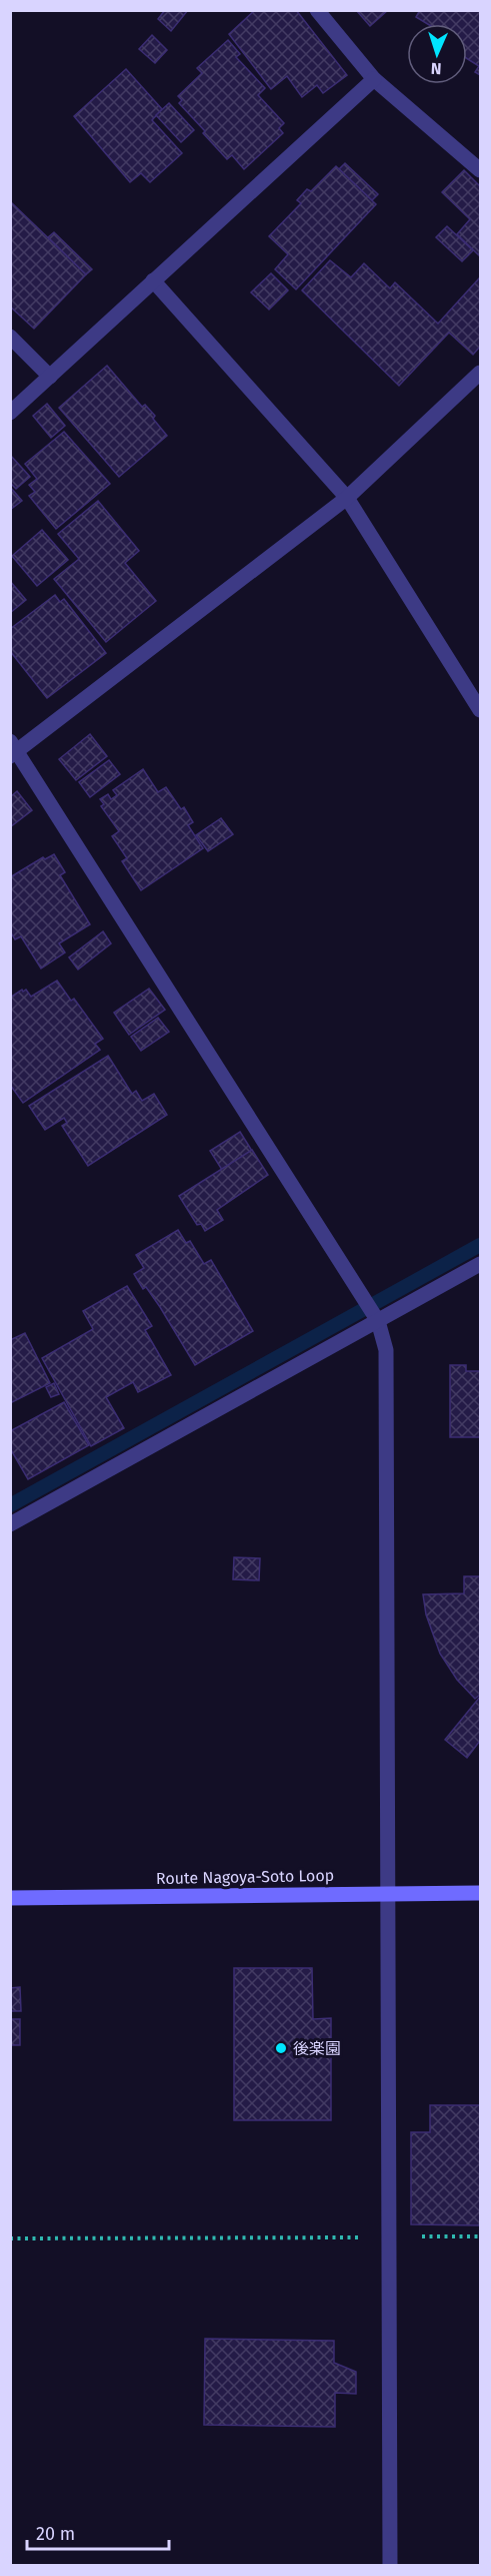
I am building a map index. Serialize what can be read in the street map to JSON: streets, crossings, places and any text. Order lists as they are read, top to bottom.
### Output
{
  "streets": {
    "main road": ["Route Nagoya-Soto Loop"]
  },
  "places": ["後楽園"],
  "scale_bar": "20 m",
  "north": "bottom"
}
